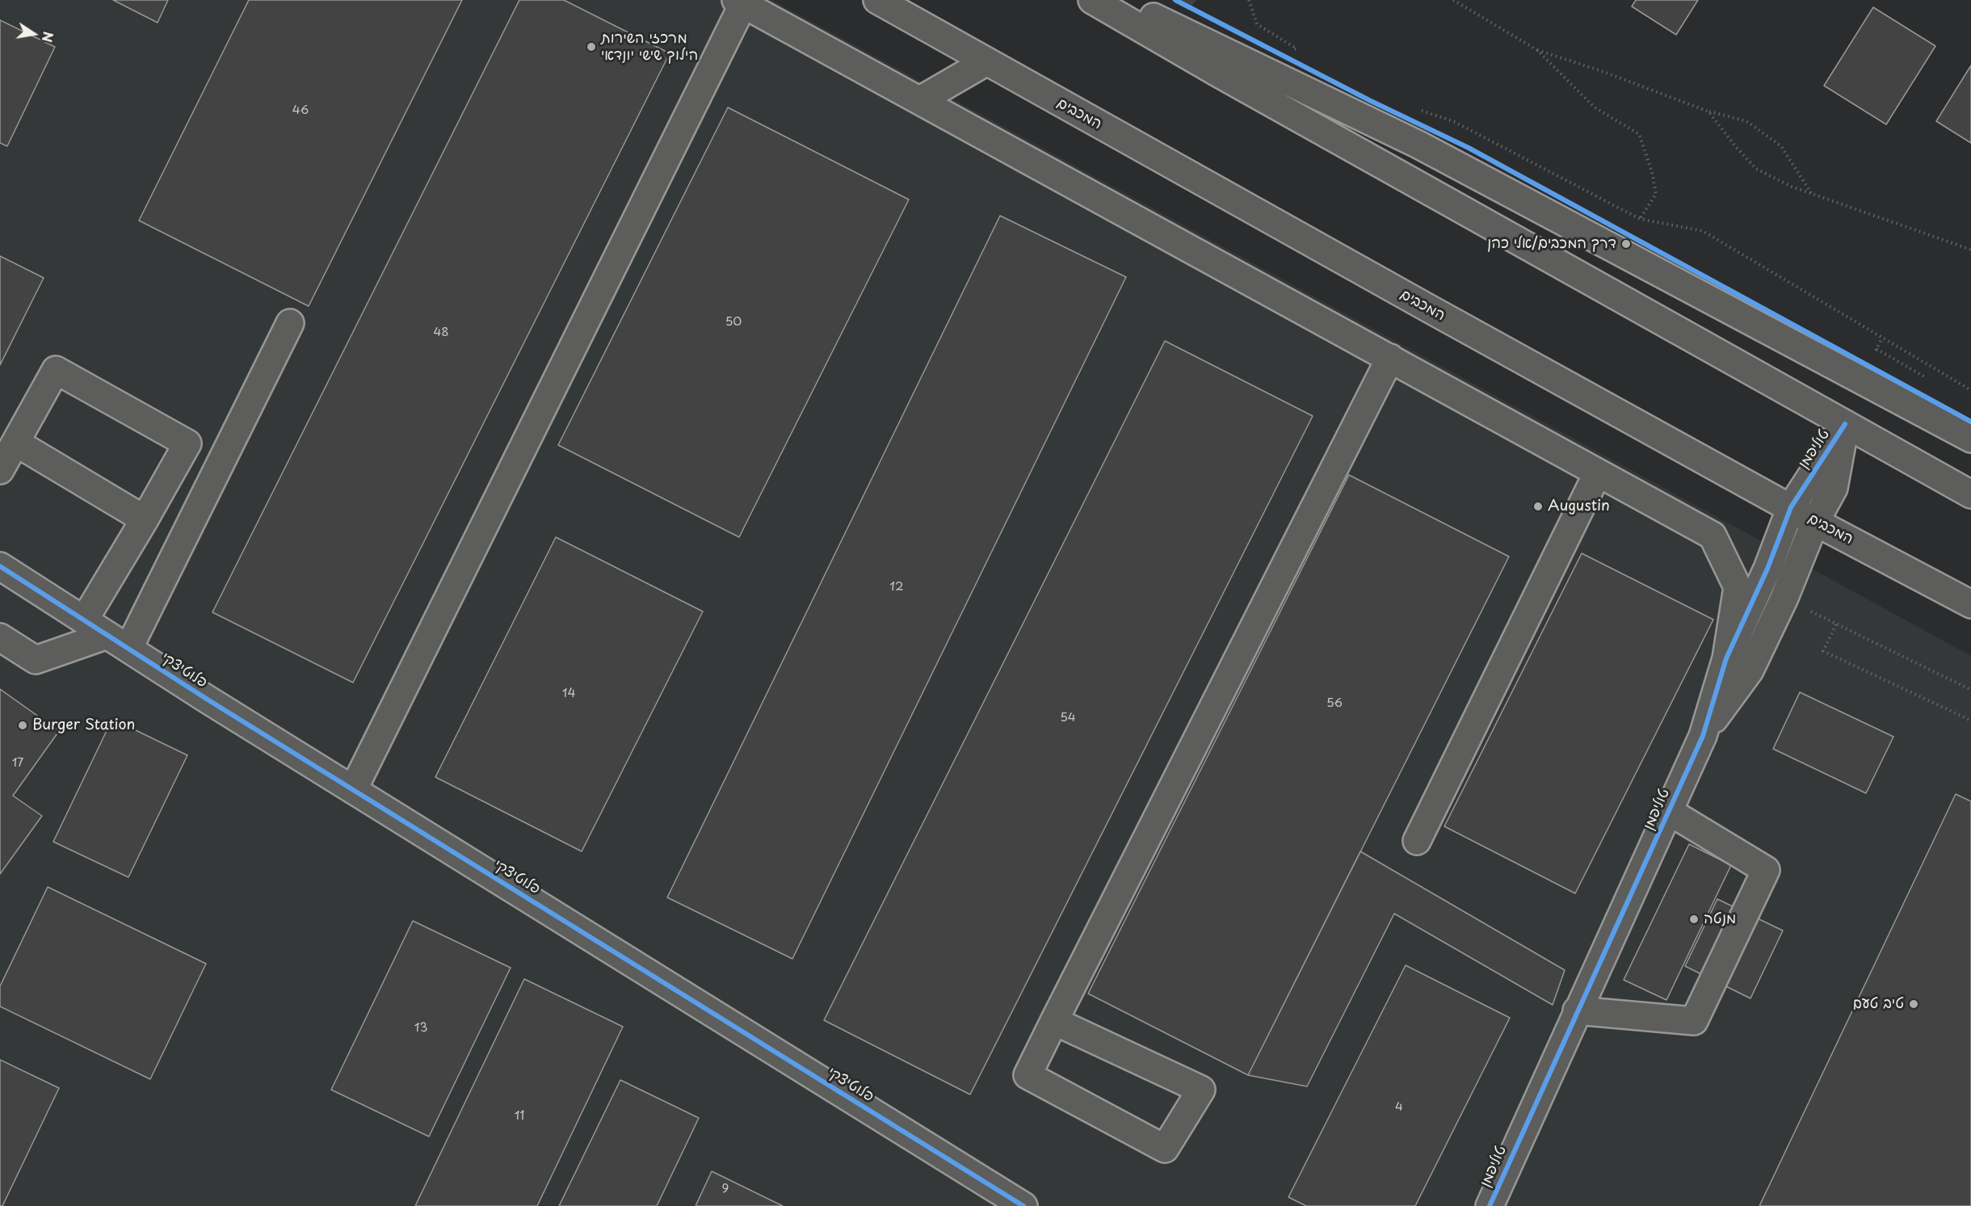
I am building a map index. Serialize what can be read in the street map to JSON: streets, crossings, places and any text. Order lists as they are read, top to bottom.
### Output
{
  "streets": {
    "main road": ["המכבים", "טוליפמן", "פלוטיצקי"]
  },
  "crossings": [
    ["המכבים", "טוליפמן"]
  ],
  "places": [
    "מרכזי השירות הילוך שישי יונדאי",
    "דרך המכבים/אלי כהן",
    "Augustin",
    "Burger Station",
    "מנטה",
    "טיב טעם"
  ],
  "house_numbers": [
    "46",
    "50",
    "48",
    "12",
    "14",
    "56",
    "54",
    "17",
    "13",
    "4",
    "11",
    "9"
  ],
  "north": "right"
}
